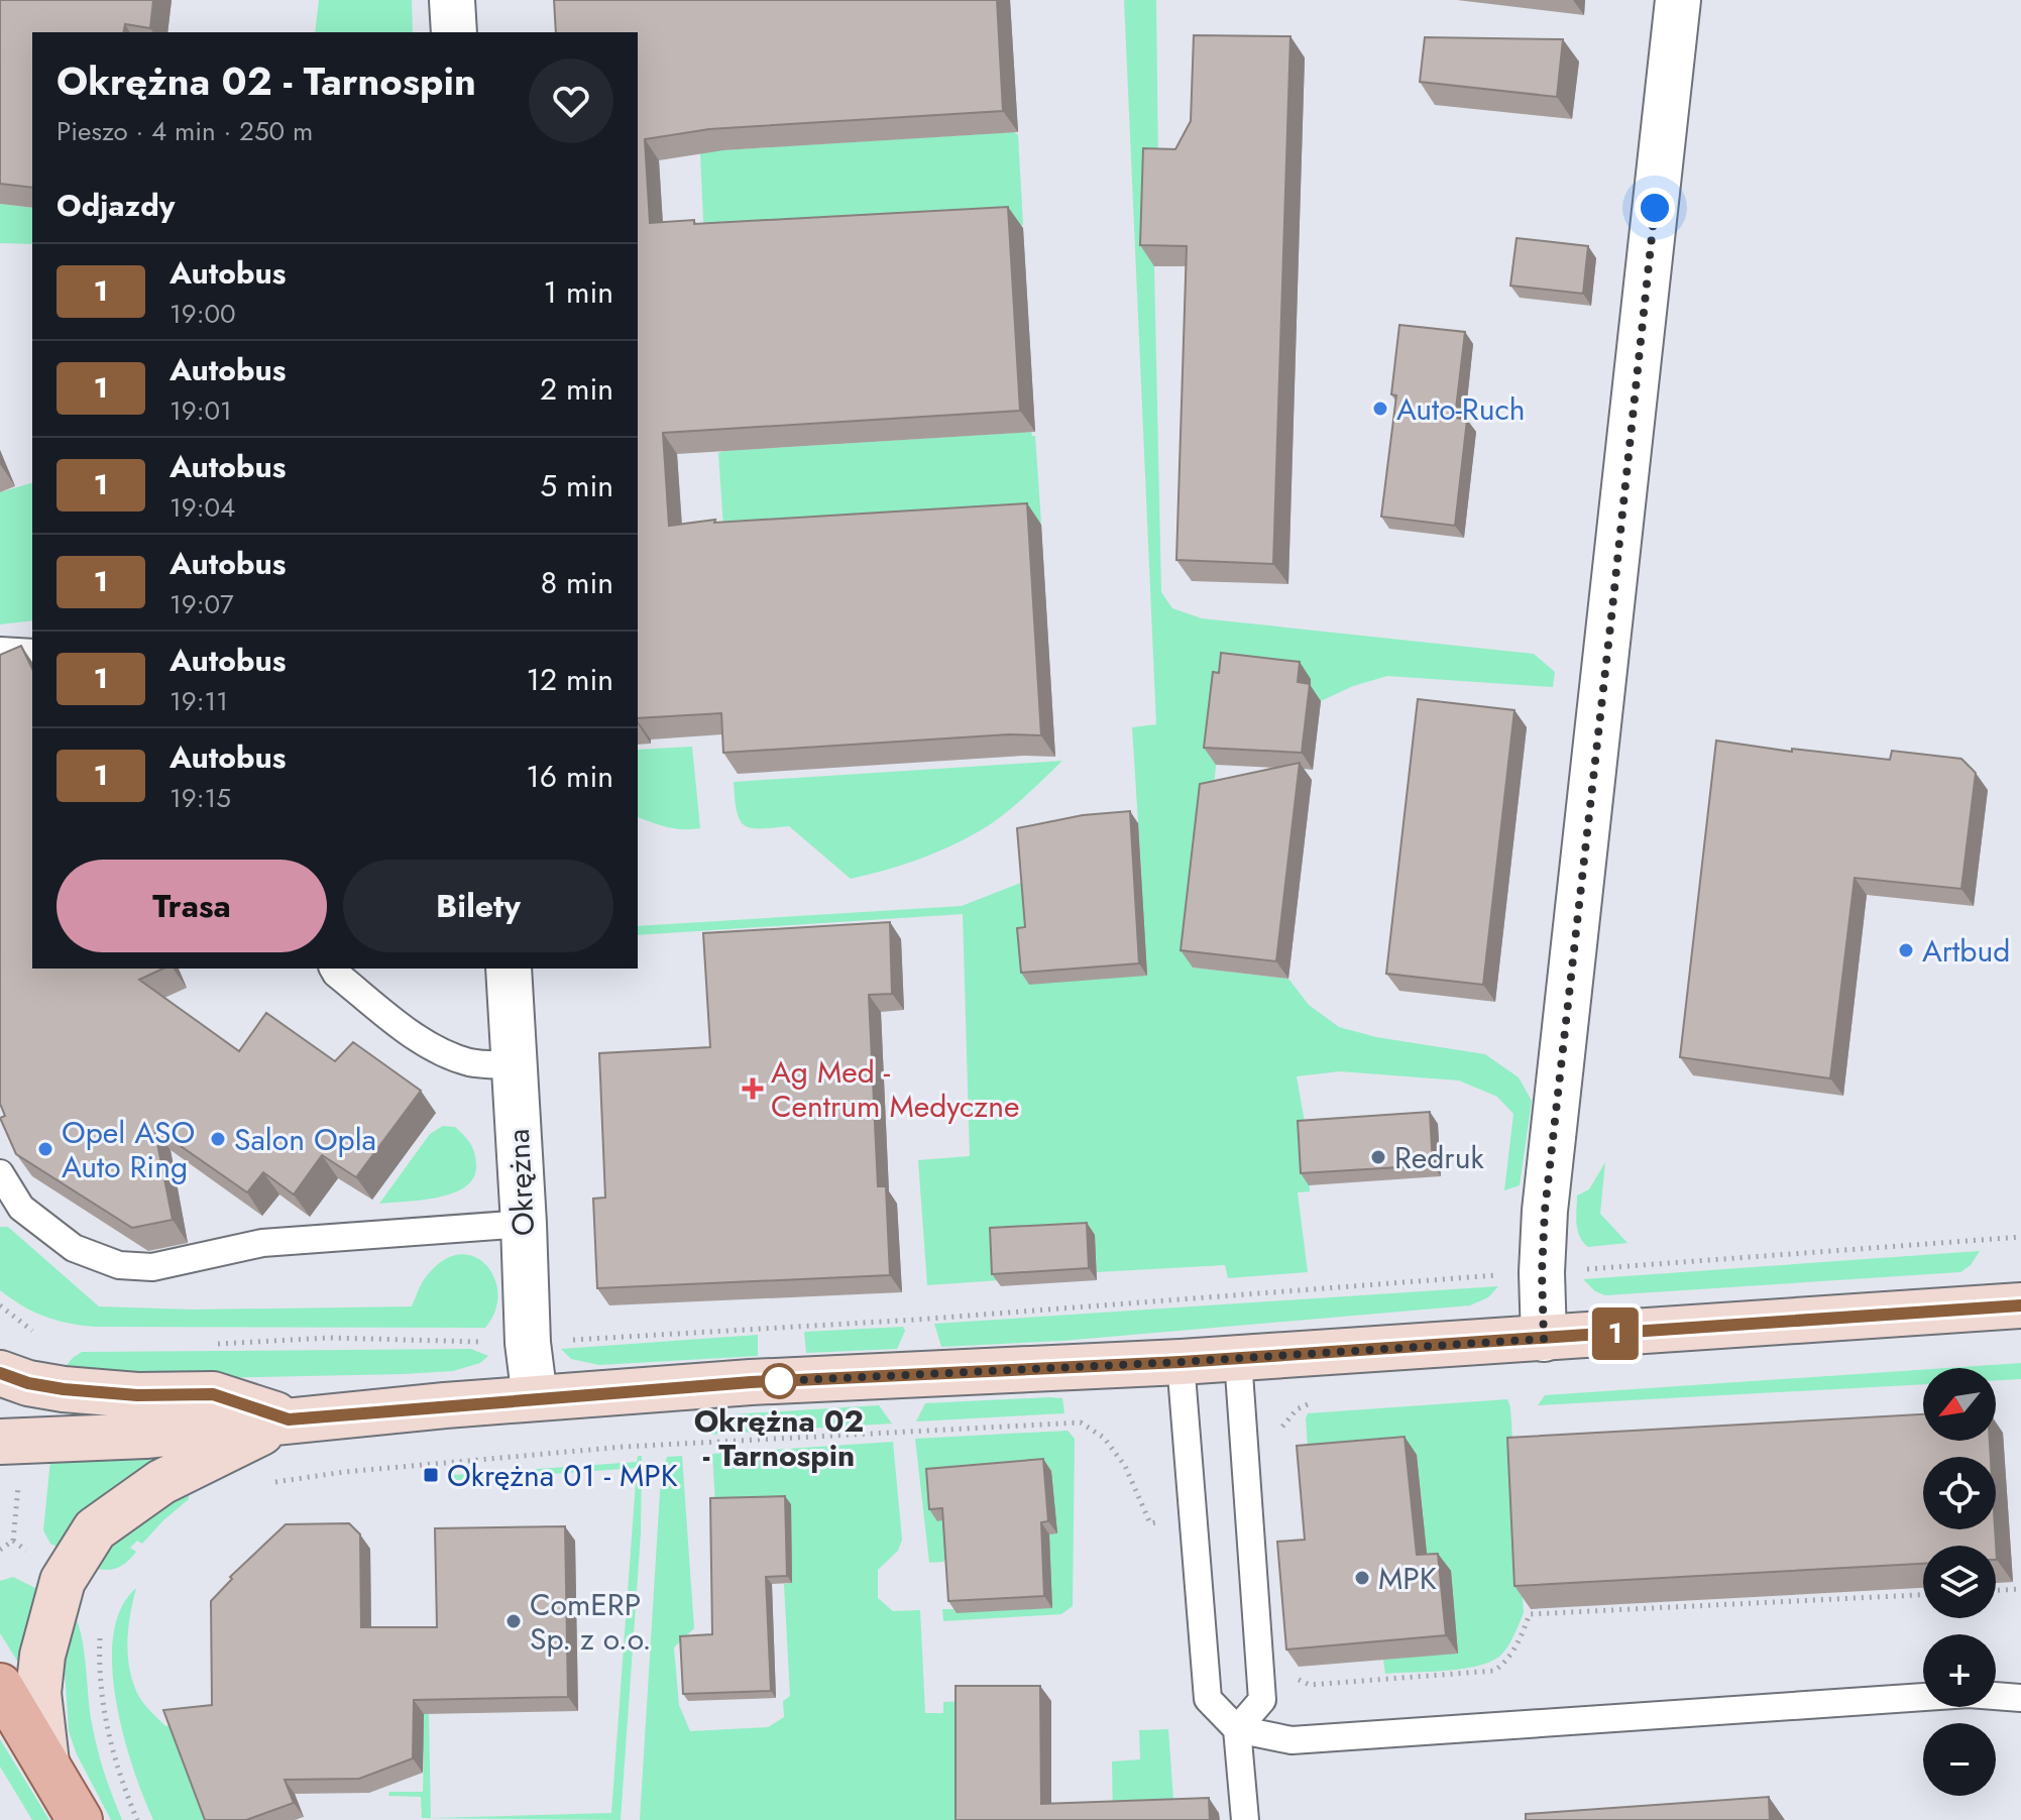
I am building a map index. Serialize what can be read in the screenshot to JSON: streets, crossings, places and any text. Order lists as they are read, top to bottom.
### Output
{
  "streets": {
    "street": ["Okrężna"]
  },
  "places": {
    "other": [
      "Auto-Ruch",
      "Artbud",
      "Salon Opla",
      "Opel ASO Auto Ring",
      "Redruk",
      "Okrężna 02 - Tarnospin",
      "MPK",
      "ComERP Sp. z o.o."
    ],
    "health": ["Ag Med - Centrum Medyczne"],
    "transit": ["Okrężna 01 - MPK"]
  },
  "lines": ["bus line 1"],
  "north": "bottom left",
  "page": {
    "on_map": "1",
    "heading": [
      ["Okrężna 02 - Tarnospin", "Pieszo · 4 min · 250 m"],
      "Odjazdy"
    ],
    "list": [
      {
        "mark": "1",
        "name": "Autobus",
        "note": "19:00",
        "value": "1 min"
      },
      {
        "mark": "1",
        "name": "Autobus",
        "note": "19:01",
        "value": "2 min"
      },
      {
        "mark": "1",
        "name": "Autobus",
        "note": "19:04",
        "value": "5 min"
      },
      {
        "mark": "1",
        "name": "Autobus",
        "note": "19:07",
        "value": "8 min"
      },
      {
        "mark": "1",
        "name": "Autobus",
        "note": "19:11",
        "value": "12 min"
      },
      {
        "mark": "1",
        "name": "Autobus",
        "note": "19:15",
        "value": "16 min"
      }
    ],
    "buttons": ["Trasa", "Bilety"],
    "map_buttons": ["+", "−"]
  }
}
